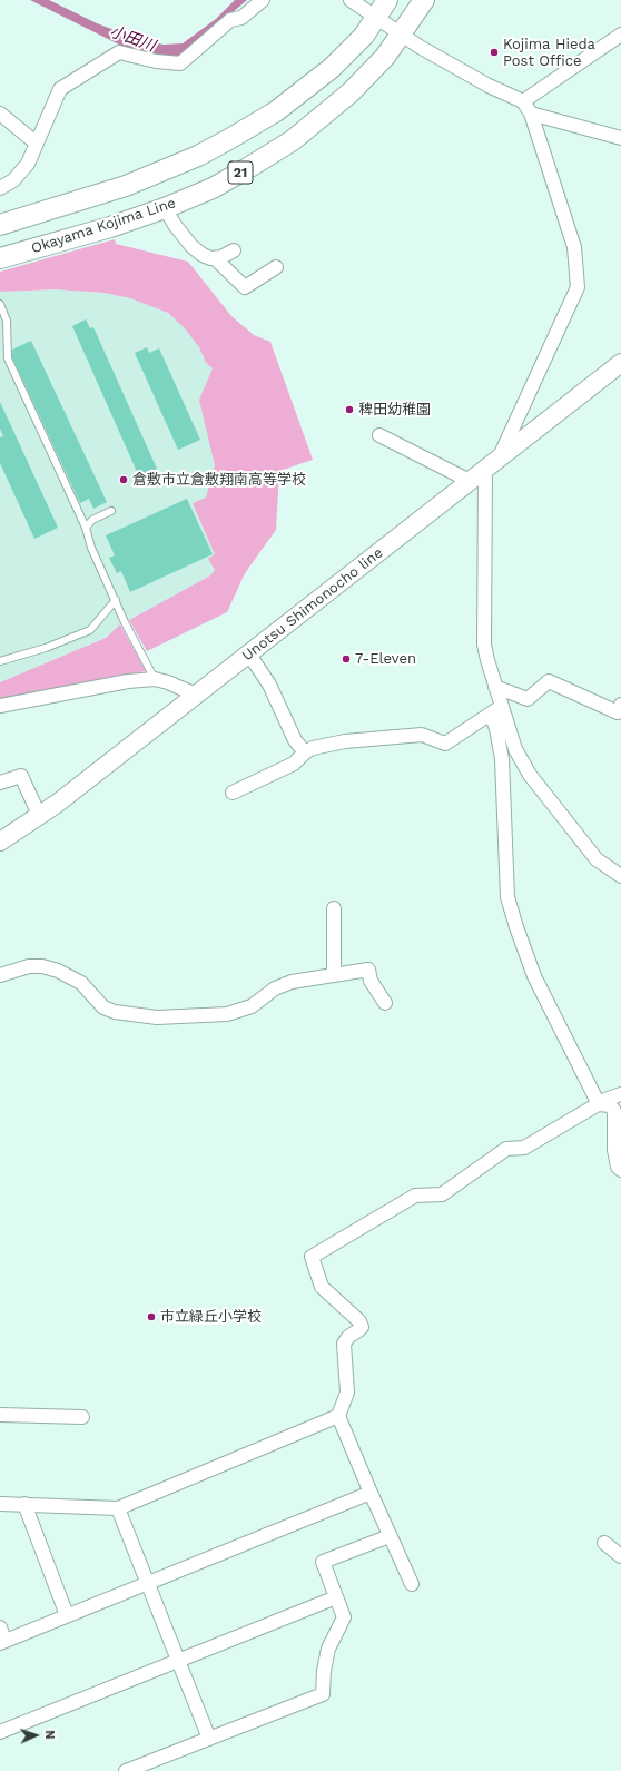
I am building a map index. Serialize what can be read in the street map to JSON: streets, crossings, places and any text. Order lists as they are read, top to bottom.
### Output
{
  "streets": {
    "main road": ["21", "Okayama Kojima Line", "Unotsu Shimonocho line"]
  },
  "water": ["小田川"],
  "places": [
    "Kojima Hieda Post Office",
    "稗田幼稚園",
    "倉敷市立倉敷翔南高等学校",
    "7-Eleven",
    "市立緑丘小学校"
  ],
  "north": "right"
}
